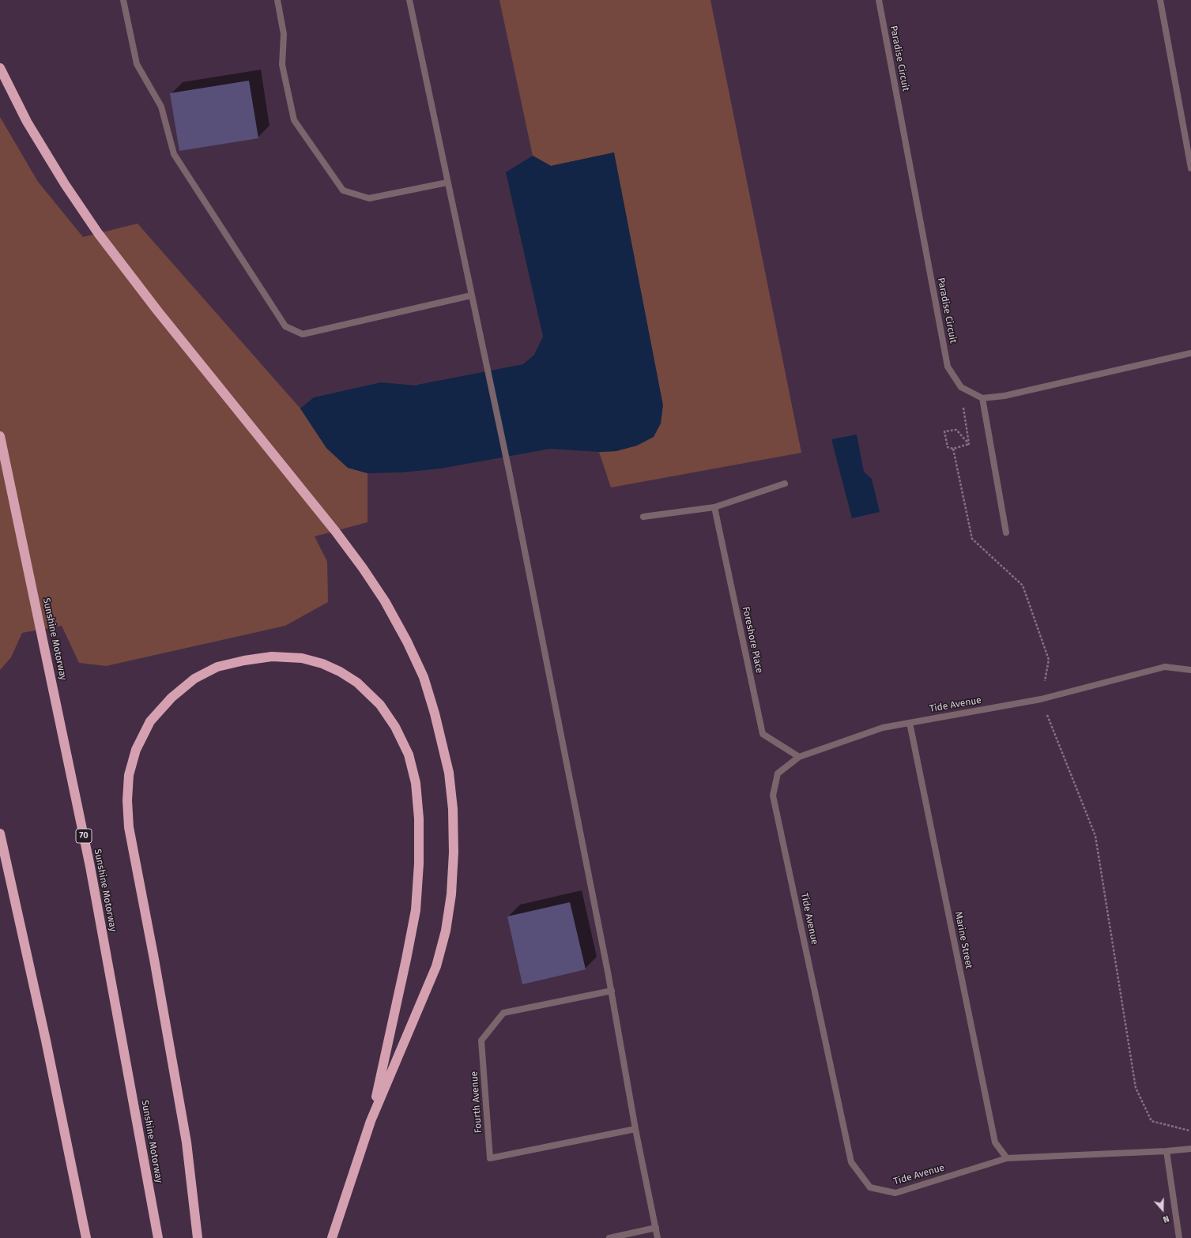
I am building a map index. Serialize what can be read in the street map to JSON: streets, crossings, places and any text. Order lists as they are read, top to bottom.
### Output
{
  "streets": {
    "highway": ["Sunshine Motorway", "70"],
    "lane": [
      "Paradise Circuit",
      "Foreshore Place",
      "Tide Avenue",
      "Marine Street",
      "Fourth Avenue"
    ]
  },
  "crossings": [
    ["Foreshore Place", "Tide Avenue"],
    ["Tide Avenue", "Marine Street"]
  ],
  "north": "bottom"
}
